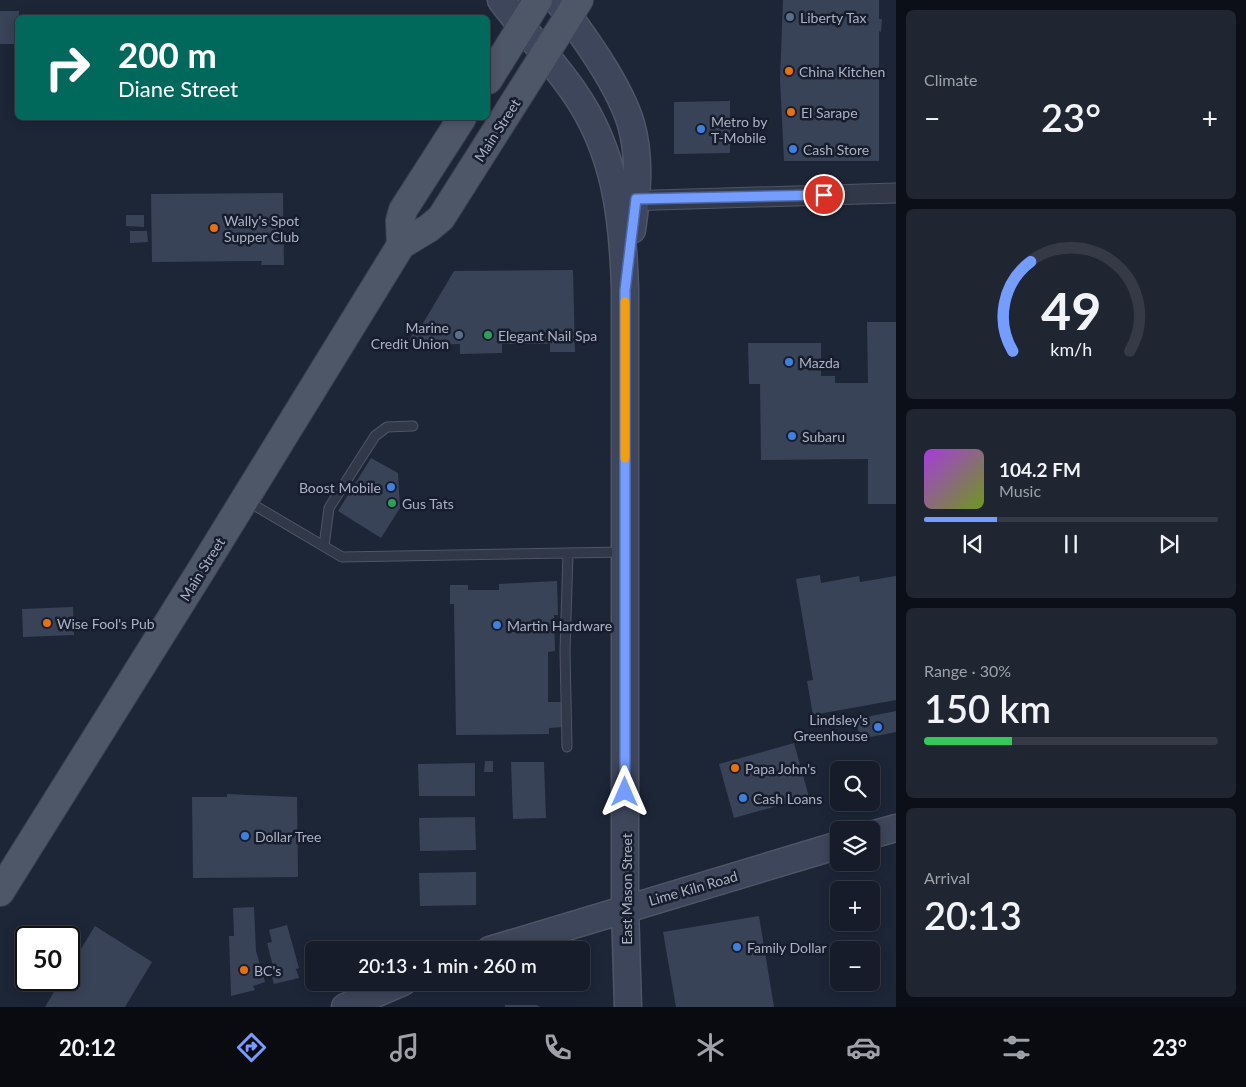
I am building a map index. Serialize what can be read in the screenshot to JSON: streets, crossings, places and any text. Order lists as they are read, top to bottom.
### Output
{
  "streets": {
    "main road": ["Main Street", "Lime Kiln Road", "East Mason Street"]
  },
  "crossings": [
    ["Main Street", "East Mason Street"],
    ["Lime Kiln Road", "East Mason Street"]
  ],
  "places": [
    "Liberty Tax",
    "China Kitchen",
    "El Sarape",
    "Metro by T-Mobile",
    "Cash Store",
    "Wally's Spot Supper Club",
    "Marine Credit Union",
    "Elegant Nail Spa",
    "Mazda",
    "Subaru",
    "Boost Mobile",
    "Gus Tats",
    "Wise Fool's Pub",
    "Martin Hardware",
    "Lindsley's Greenhouse",
    "Papa John's",
    "Cash Loans",
    "Dollar Tree",
    "Family Dollar",
    "BC's"
  ],
  "page": {
    "tile": [
      "Climate",
      ["Range · 30%", "150 km"],
      ["Arrival", "20:13"]
    ],
    "turn": ["200 m", "Diane Street"],
    "heat": ["−", "23°", "+"],
    "song": ["104.2 FM", "Music"],
    "map_buttons": ["+", "−"],
    "limit": "50",
    "trip": "20:13 · 1 min · 260 m",
    "tabs": ["20:12", "23°"],
    "gauge": ["49", "km/h"]
  }
}
